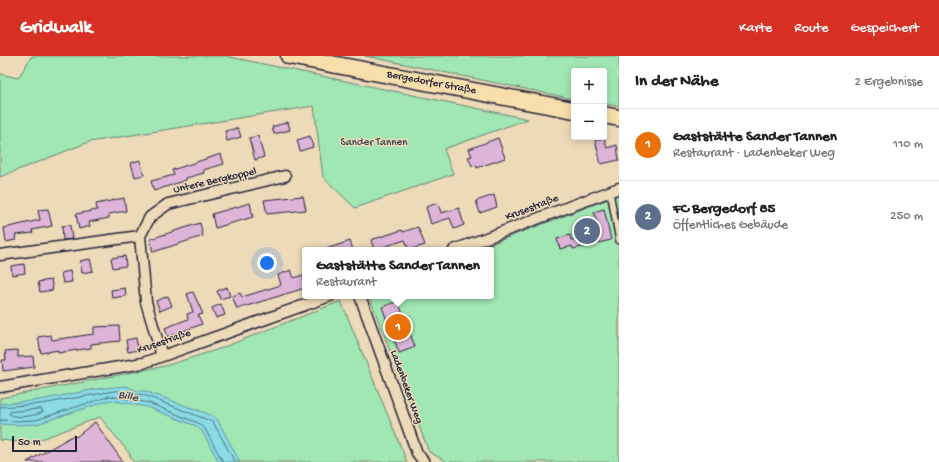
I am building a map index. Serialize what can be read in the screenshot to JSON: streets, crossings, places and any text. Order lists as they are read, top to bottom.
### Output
{
  "streets": {
    "main road": ["Bergedorfer Straße"],
    "street": ["Untere Bergkoppel", "Krusestraße", "Ladenbeker Weg"]
  },
  "water": ["Bille"],
  "parks": ["Sander Tannen"],
  "scale_bar": "50 m",
  "page": {
    "header": "Gridwalk",
    "nav": ["Karte", "Route", "Gespeichert"],
    "heading": ["In der Nähe", "2 Ergebnisse"],
    "map_buttons": ["+", "−"],
    "list": [
      {
        "mark": "1",
        "name": "Gaststätte Sander Tannen",
        "note": "Restaurant · Ladenbeker Weg",
        "value": "110 m"
      },
      {
        "mark": "2",
        "name": "FC Bergedorf 85",
        "note": "Öffentliches Gebäude",
        "value": "250 m"
      }
    ],
    "pins": ["2", "1"],
    "popup": ["Gaststätte Sander Tannen", "Restaurant"],
    "scale": "50 m"
  }
}
